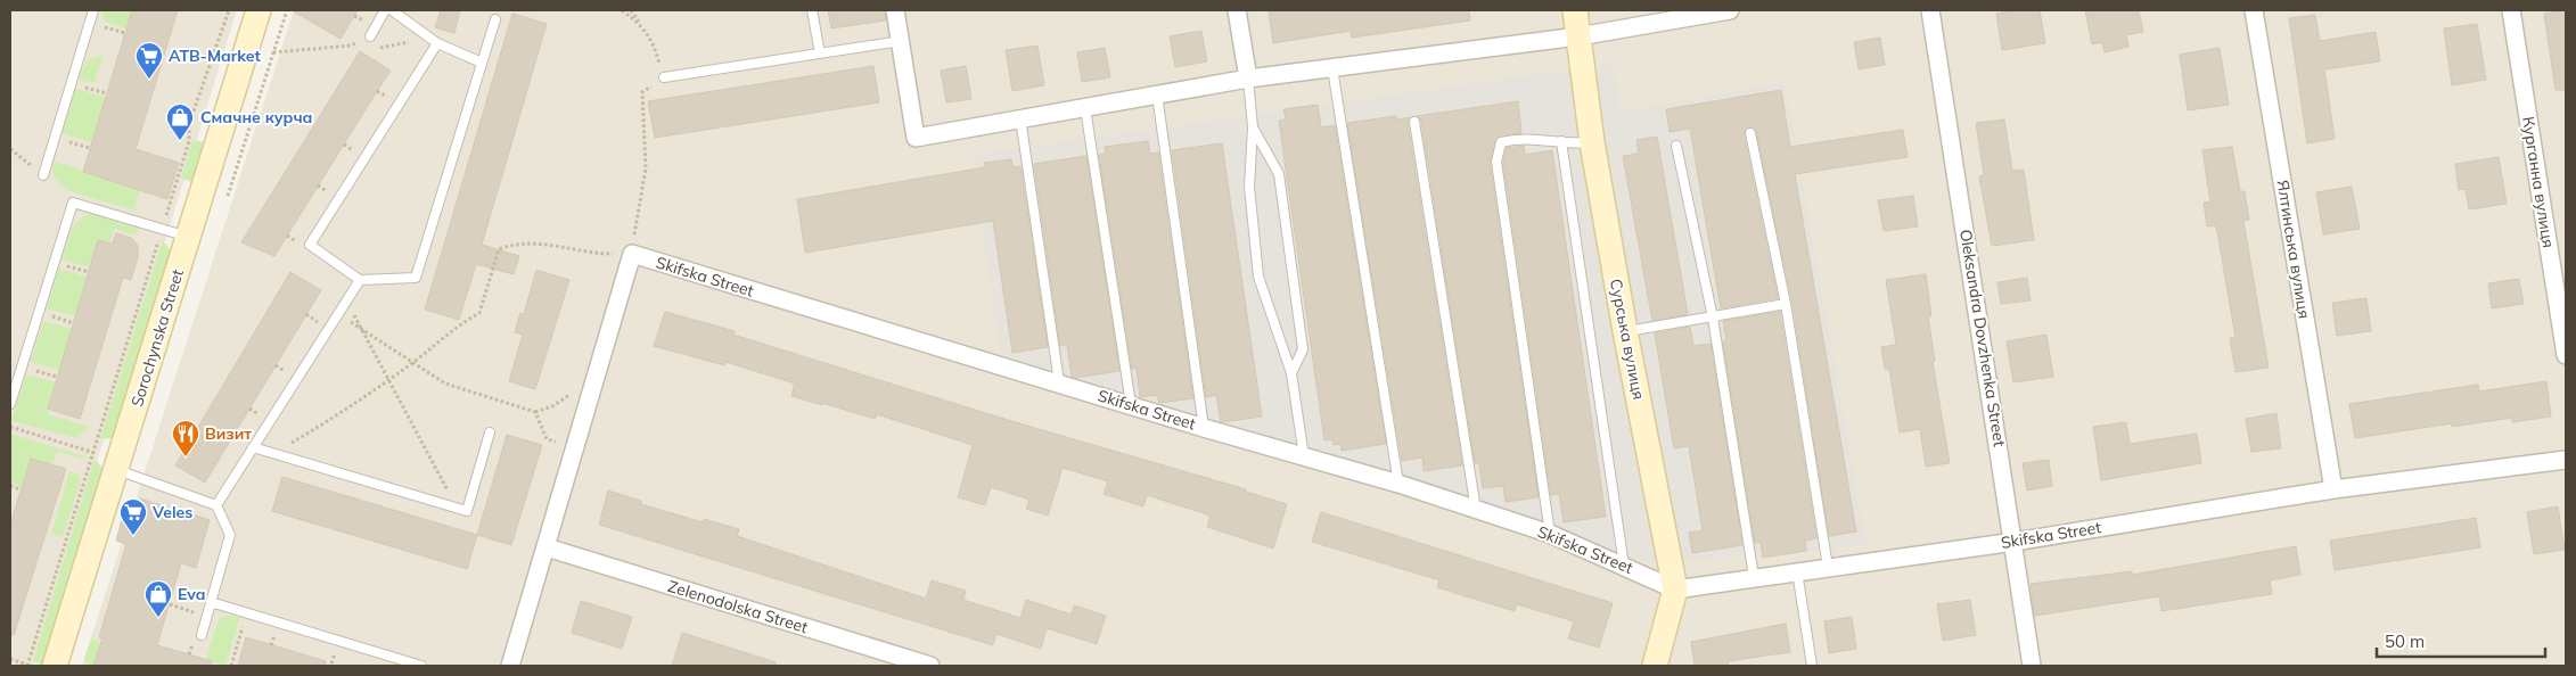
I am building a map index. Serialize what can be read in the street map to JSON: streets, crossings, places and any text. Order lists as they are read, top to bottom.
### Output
{
  "streets": {
    "street": [
      "Курганна вулиця",
      "Ялтинська вулиця",
      "Skifska Street",
      "Sorochynska Street",
      "Oleksandra Dovzhenka Street",
      "Сурська вулиця",
      "Zelenodolska Street"
    ]
  },
  "crossings": [
    ["Ялтинська вулиця", "Skifska Street"],
    ["Skifska Street", "Oleksandra Dovzhenka Street"],
    ["Skifska Street", "Сурська вулиця"]
  ],
  "places": {
    "supermarket": ["ATB-Market", "Veles"],
    "shop": ["Смачне курча", "Eva"],
    "restaurant": ["Визит"]
  },
  "scale_bar": "50 m"
}
